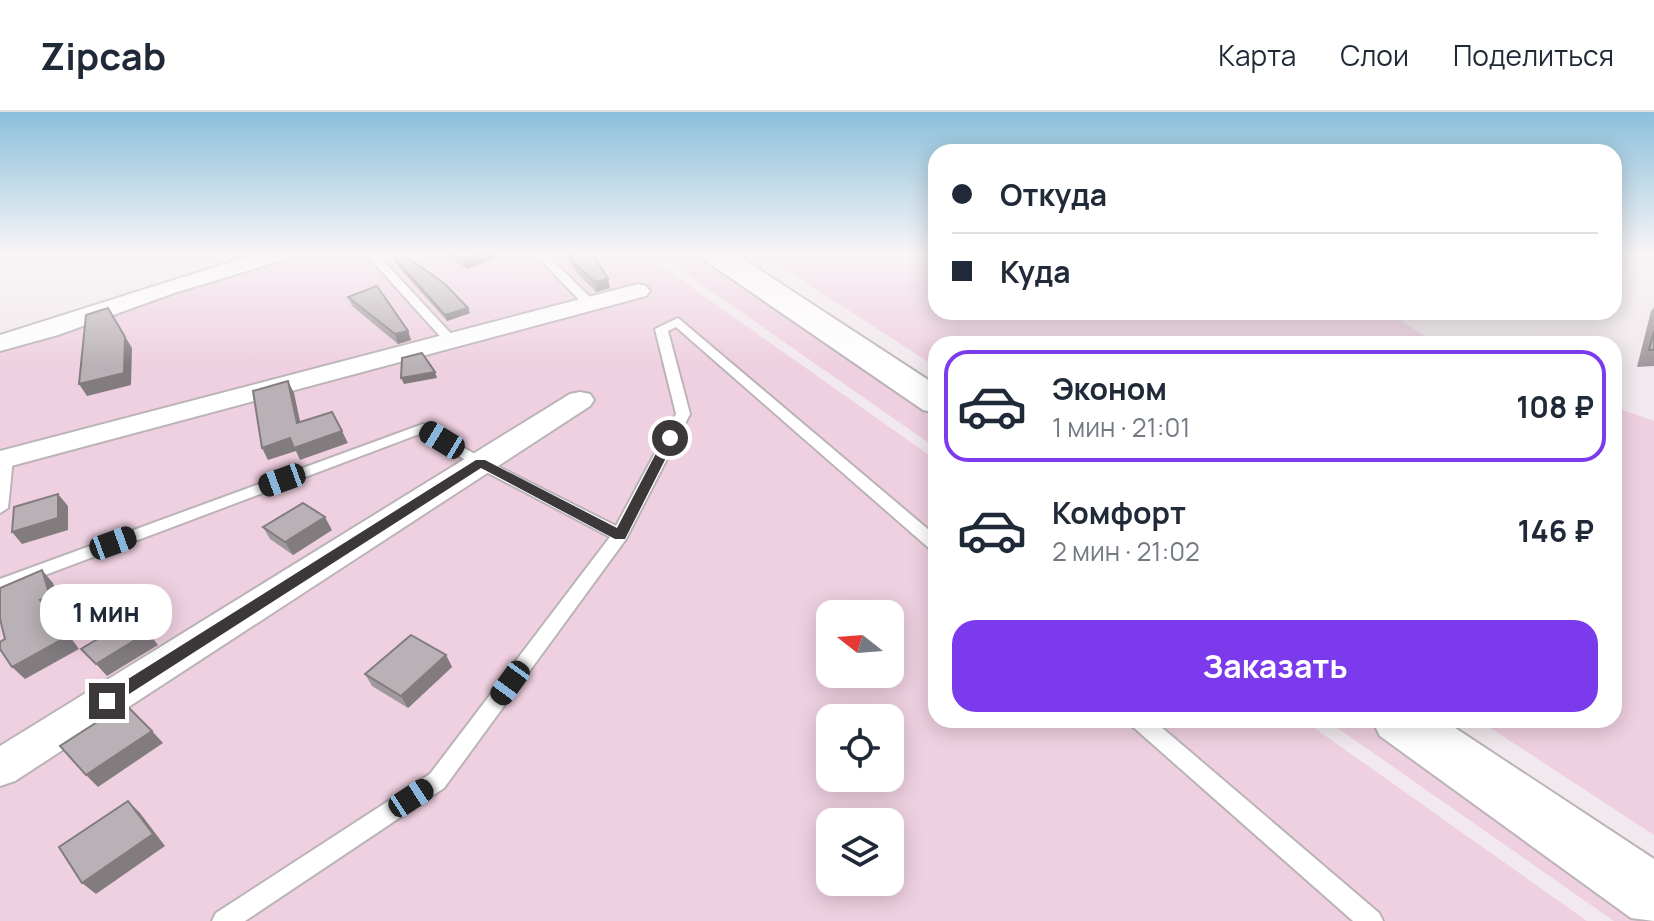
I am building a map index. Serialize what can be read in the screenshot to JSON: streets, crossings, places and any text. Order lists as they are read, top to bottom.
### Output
{
  "north": "left",
  "page": {
    "header": "Zipcab",
    "nav": ["Карта", "Слои", "Поделиться"],
    "banner": ["Откуда", "Куда"],
    "list": [
      {
        "name": "Эконом",
        "note": "1 мин · 21:01",
        "value": "108 ₽"
      },
      {
        "name": "Комфорт",
        "note": "2 мин · 21:02",
        "value": "146 ₽"
      }
    ],
    "bubble": "1 мин",
    "buttons": "Заказать"
  }
}
